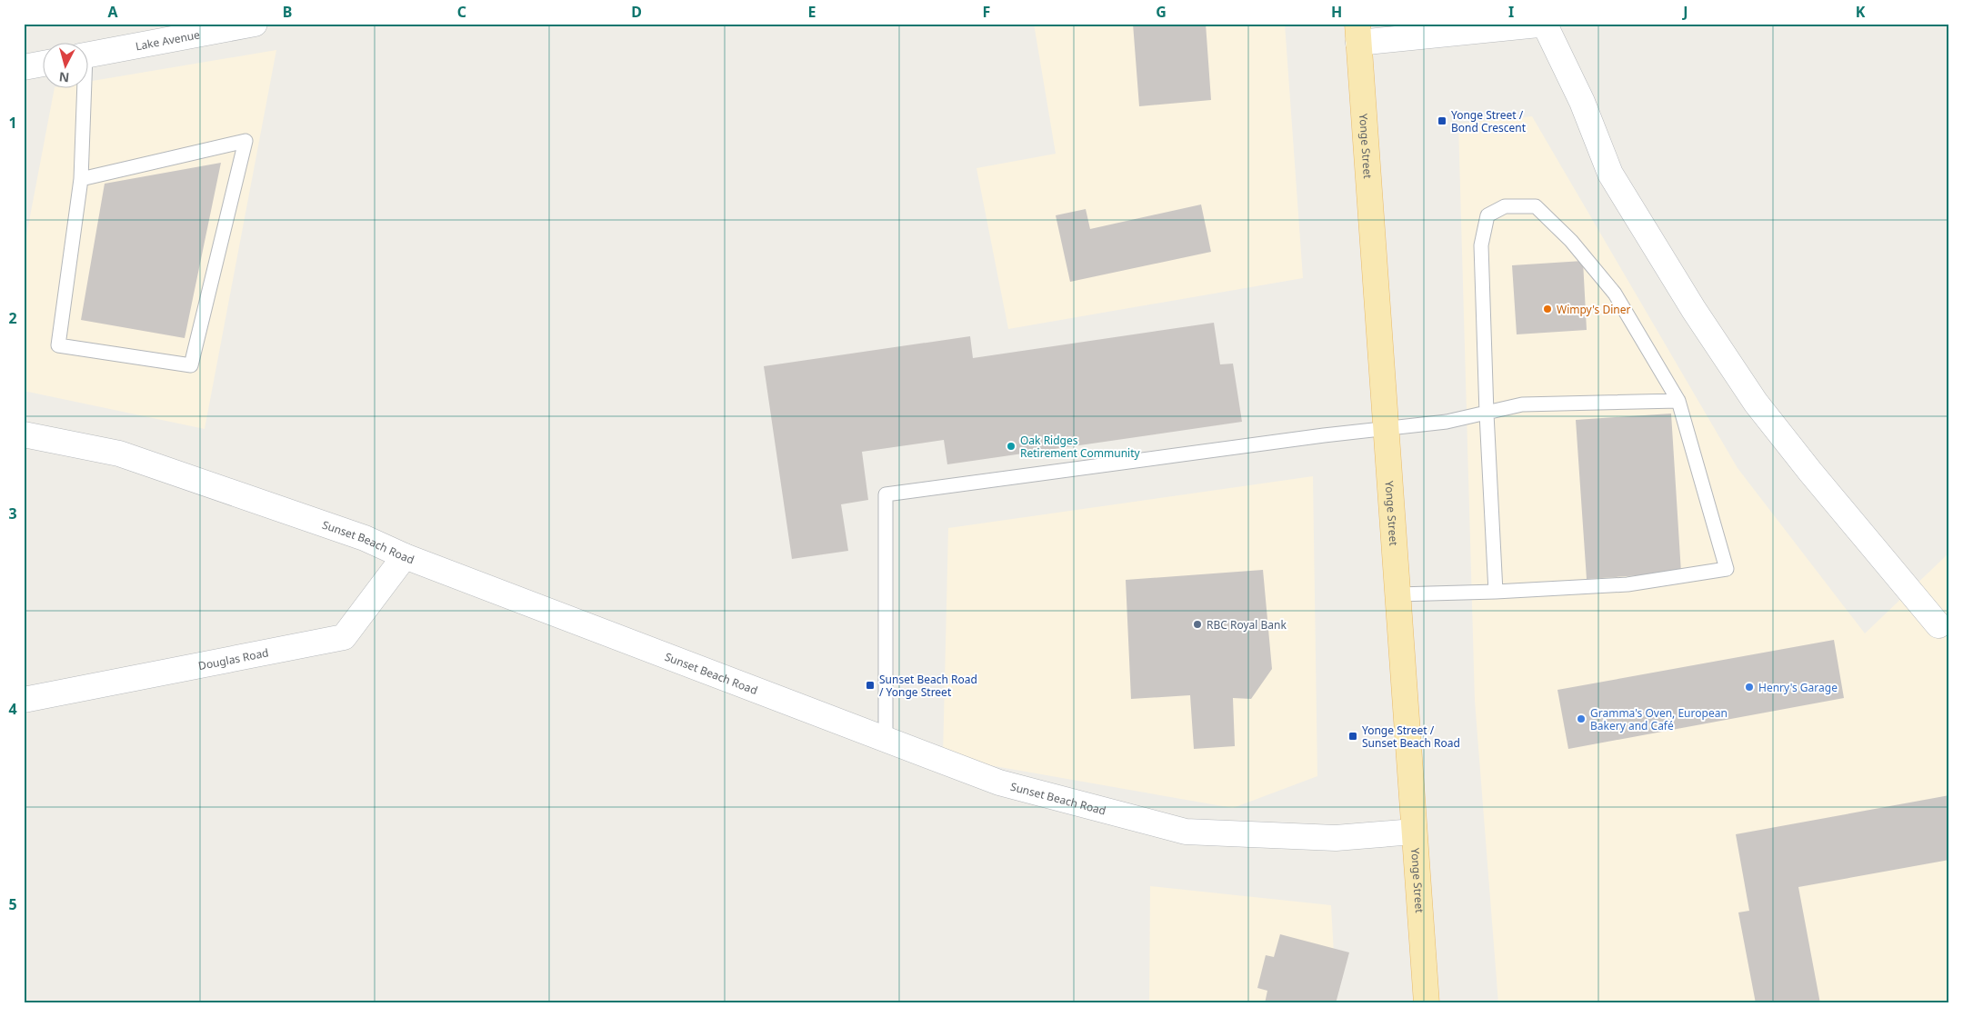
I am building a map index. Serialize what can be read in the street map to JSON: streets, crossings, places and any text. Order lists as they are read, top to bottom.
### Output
{
  "streets": {
    "main road": ["Yonge Street"],
    "street": ["Lake Avenue", "Sunset Beach Road", "Douglas Road"]
  },
  "crossings": [
    ["Yonge Street", "Sunset Beach Road"],
    ["Sunset Beach Road", "Douglas Road"]
  ],
  "places": {
    "transit": ["Yonge Street / Bond Crescent", "Sunset Beach Road / Yonge Street", "Yonge Street / Sunset Beach Road"],
    "other": [
      "Wimpy's Diner",
      "Oak Ridges Retirement Community",
      "RBC Royal Bank",
      "Henry's Garage",
      "Gramma's Oven, European Bakery and Café"
    ]
  },
  "north": "bottom",
  "grid": {
    "columns": [
      "A",
      "B",
      "C",
      "D",
      "E",
      "F",
      "G",
      "H",
      "I",
      "J",
      "K"
    ],
    "rows": [
      "1",
      "2",
      "3",
      "4",
      "5"
    ]
  }
}
